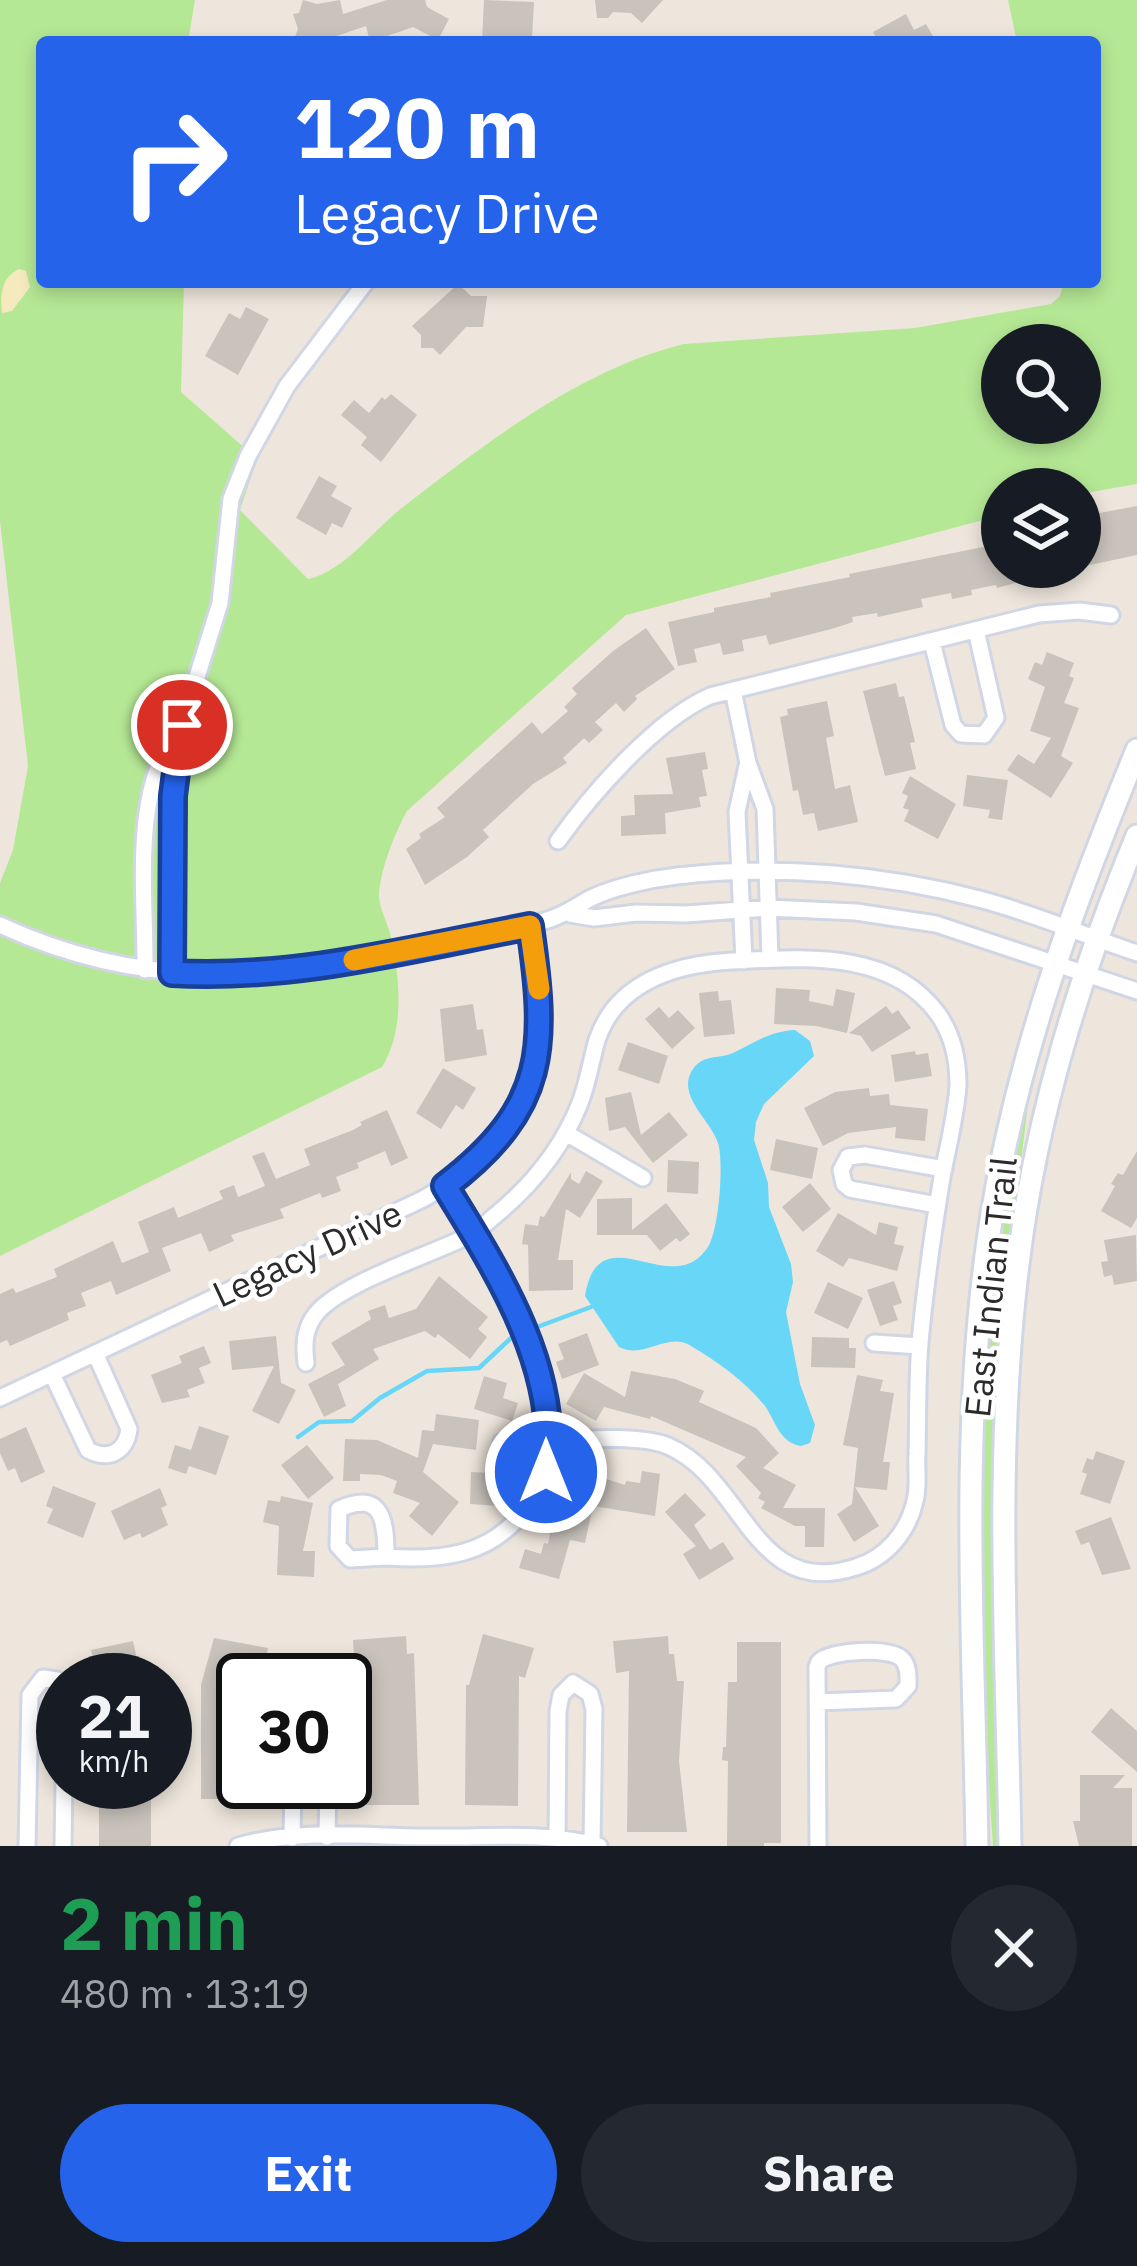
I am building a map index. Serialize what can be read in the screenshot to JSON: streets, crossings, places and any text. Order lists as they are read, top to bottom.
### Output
{
  "streets": {
    "main road": ["East Indian Trail"],
    "street": ["Legacy Drive"]
  },
  "page": {
    "turn": ["120 m", "Legacy Drive"],
    "speed": "21 km/h",
    "limit": "30",
    "heading": ["2 min", "480 m · 13:19"],
    "buttons": ["Exit", "Share"]
  }
}
